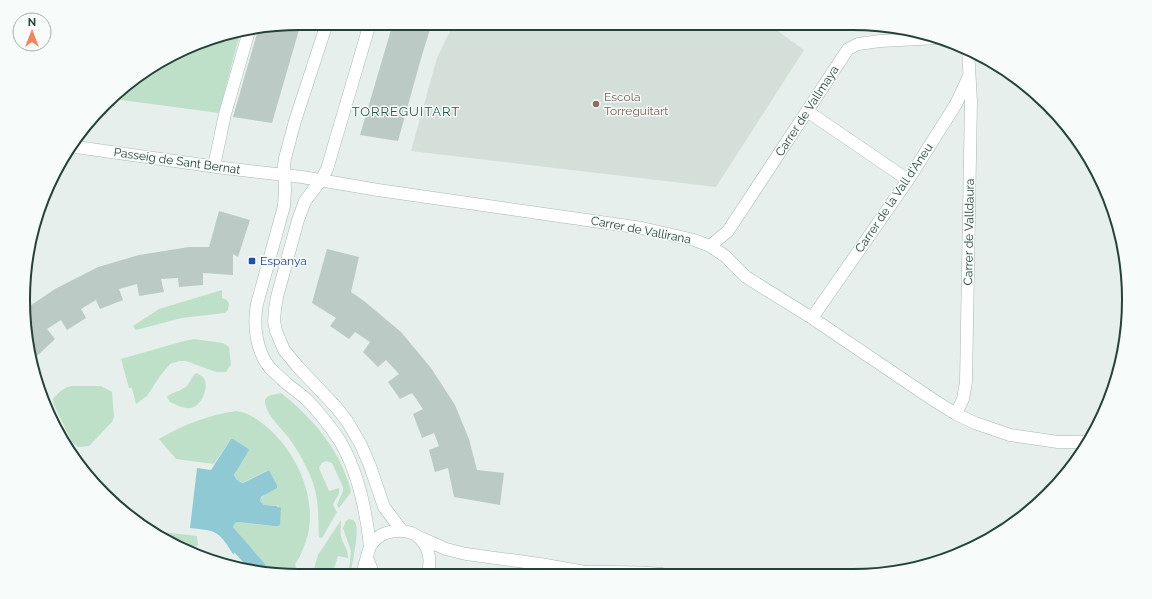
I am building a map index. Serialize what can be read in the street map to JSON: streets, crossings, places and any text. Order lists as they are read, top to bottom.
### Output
{
  "streets": {
    "street": [
      "Carrer de Vallmaya",
      "Passeig de Sant Bernat",
      "Carrer de la Vall d'Aneu",
      "Carrer de Vallirana",
      "Carrer de Valldaura"
    ]
  },
  "crossings": [
    ["Carrer de Vallmaya", "Carrer de Vallirana"],
    ["Passeig de Sant Bernat", "Carrer de Vallirana"],
    ["Carrer de la Vall d'Aneu", "Carrer de Vallirana"],
    ["Carrer de la Vall d'Aneu", "Carrer de Valldaura"],
    ["Carrer de Vallirana", "Carrer de Valldaura"]
  ],
  "districts": ["TORREGUITART"],
  "places": {
    "other": ["Escola Torreguitart"],
    "transit": ["Espanya"]
  },
  "north": "top"
}
